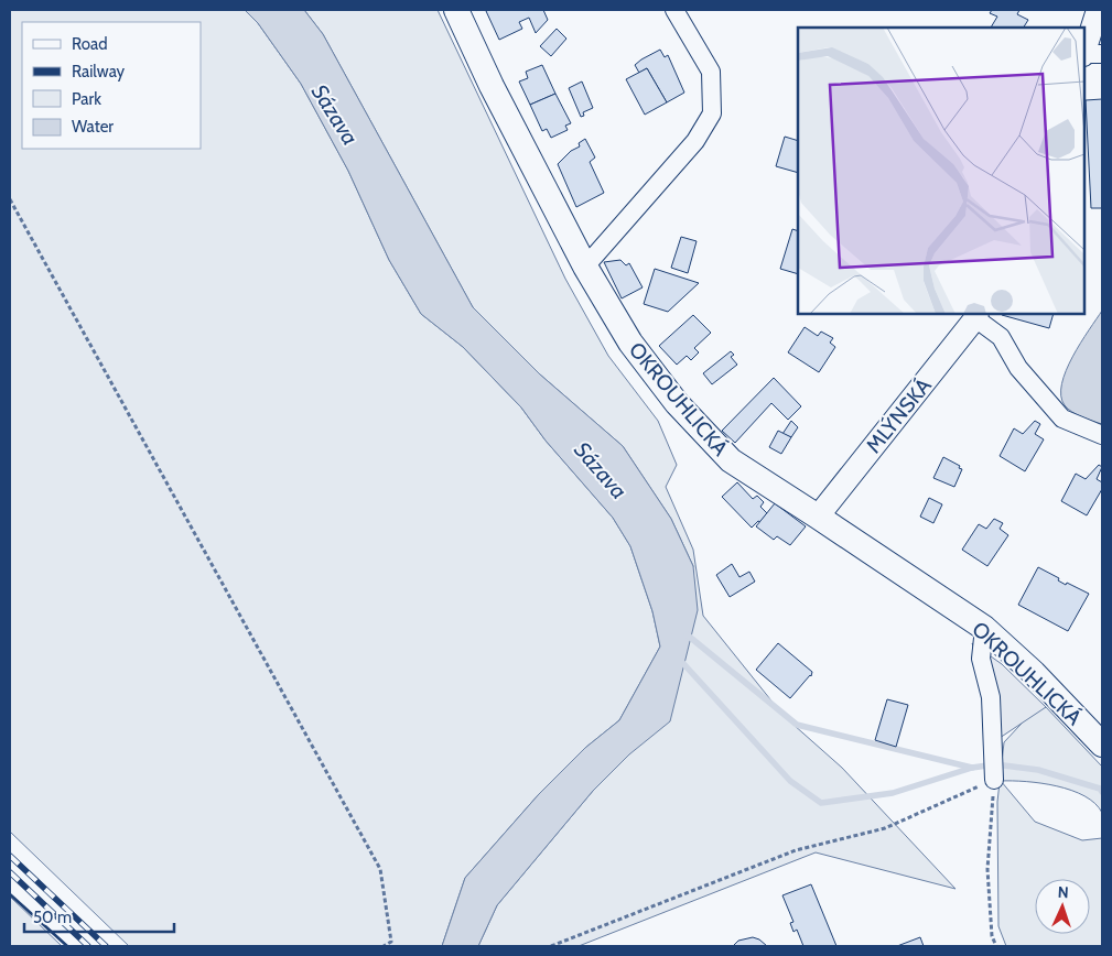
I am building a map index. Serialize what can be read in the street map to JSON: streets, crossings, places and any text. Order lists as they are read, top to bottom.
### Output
{
  "streets": {
    "main road": ["OKROUHLICKÁ"],
    "street": ["MLÝNSKÁ"]
  },
  "crossings": [
    ["OKROUHLICKÁ", "MLÝNSKÁ"]
  ],
  "water": ["Sázava"],
  "legend": [
    "Road",
    "Railway",
    "Park",
    "Water"
  ],
  "scale_bar": "50 m",
  "north": "top"
}
